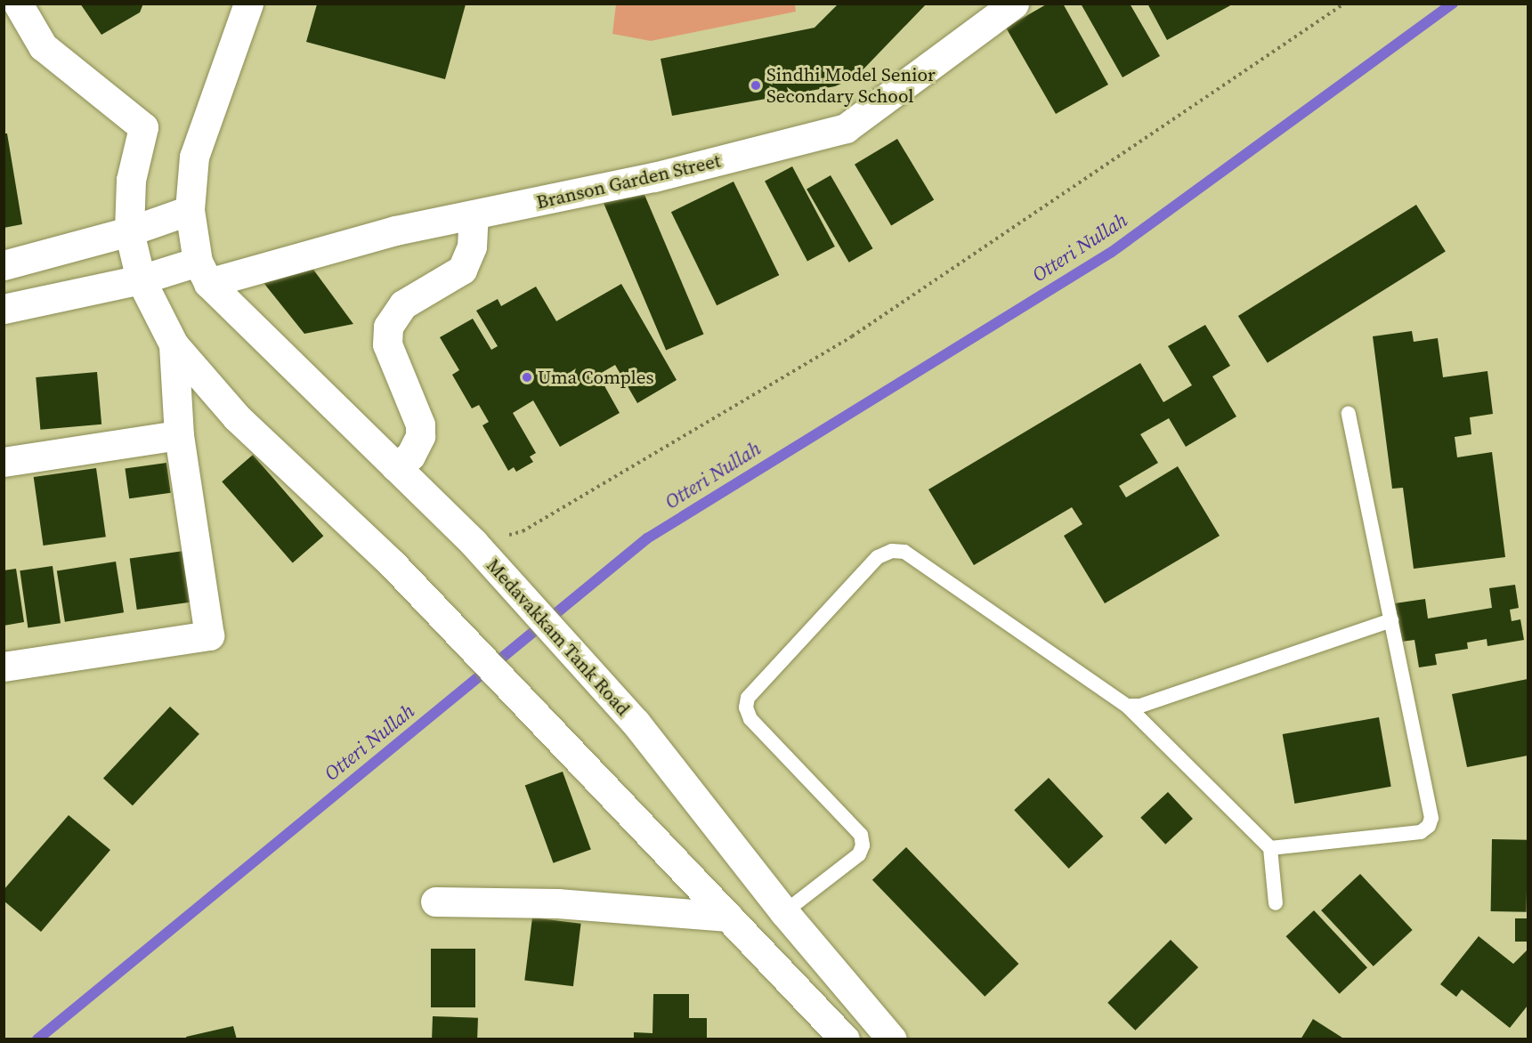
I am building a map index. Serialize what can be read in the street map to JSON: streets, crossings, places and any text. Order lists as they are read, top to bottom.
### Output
{
  "streets": {
    "main road": ["Branson Garden Street", "Medavakkam Tank Road"]
  },
  "crossings": [
    ["Branson Garden Street", "Medavakkam Tank Road"]
  ],
  "water": ["Otteri Nullah"],
  "places": ["Sindhi Model Senior Secondary School", "Uma Comples"]
}
